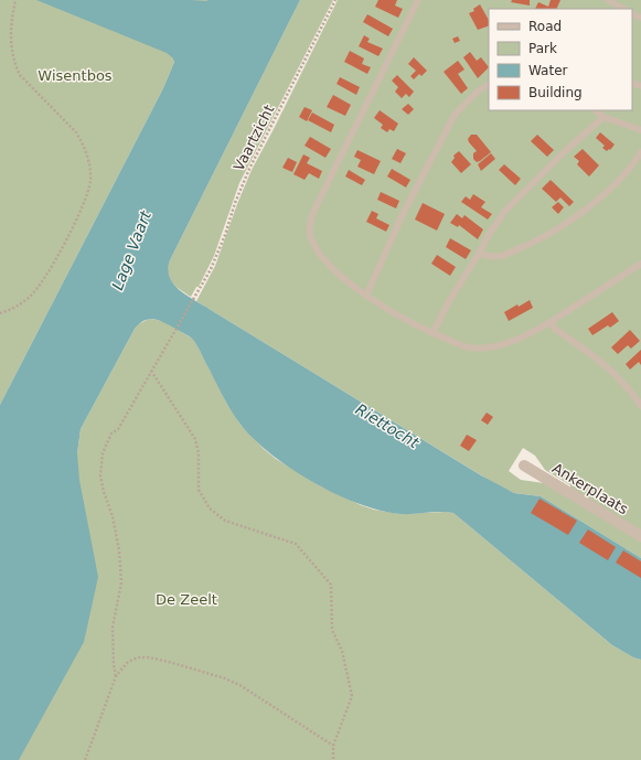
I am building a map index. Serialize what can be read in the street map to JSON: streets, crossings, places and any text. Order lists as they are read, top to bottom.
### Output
{
  "streets": {
    "street": ["Ankerplaats"],
    "path": ["Vaartzicht"]
  },
  "water": ["Lage Vaart", "Riettocht"],
  "parks": ["Wisentbos", "De Zeelt"],
  "legend": [
    "Road",
    "Park",
    "Water",
    "Building"
  ]
}
